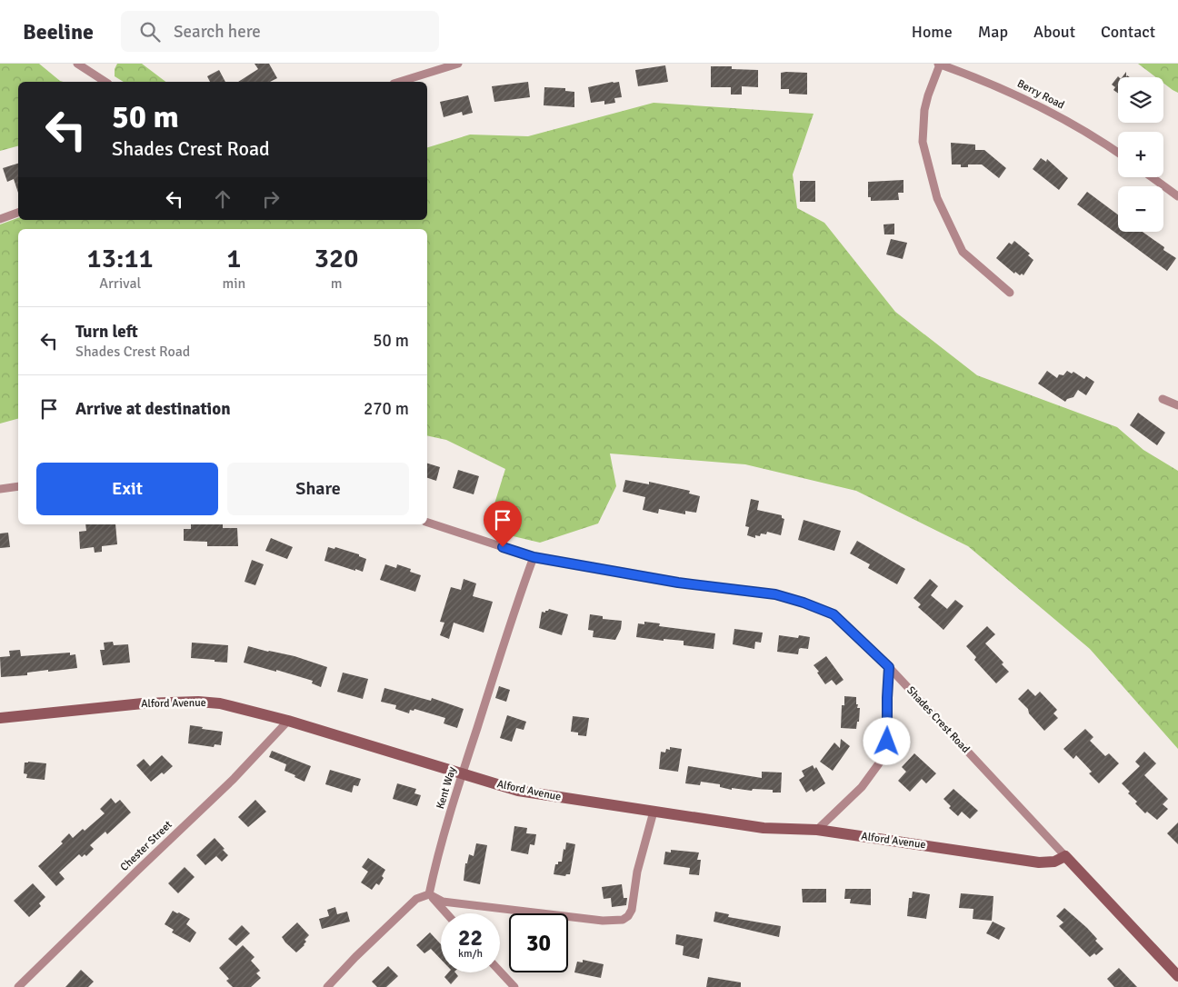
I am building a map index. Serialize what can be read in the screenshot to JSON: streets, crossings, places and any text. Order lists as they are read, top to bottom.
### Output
{
  "streets": {
    "street": [
      "Berry Road",
      "Alford Avenue",
      "Shades Crest Road",
      "Kent Way",
      "Chester Street"
    ]
  },
  "crossings": [
    ["Alford Avenue", "Shades Crest Road"],
    ["Alford Avenue", "Kent Way"],
    ["Alford Avenue", "Chester Street"],
    ["Shades Crest Road", "Kent Way"]
  ],
  "page": {
    "header": "Beeline",
    "search": "Search here",
    "nav": [
      "Home",
      "Map",
      "About",
      "Contact"
    ],
    "map_buttons": ["+", "−"],
    "turn": ["50 m", "Shades Crest Road"],
    "eta": [
      "13:11",
      "Arrival",
      "1",
      "min",
      "320",
      "m"
    ],
    "list": [
      {
        "name": "Turn left",
        "note": "Shades Crest Road",
        "value": "50 m"
      },
      {
        "name": "Arrive at destination",
        "value": "270 m"
      }
    ],
    "buttons": ["Exit", "Share"],
    "speed": "22 km/h",
    "limit": "30"
  }
}
